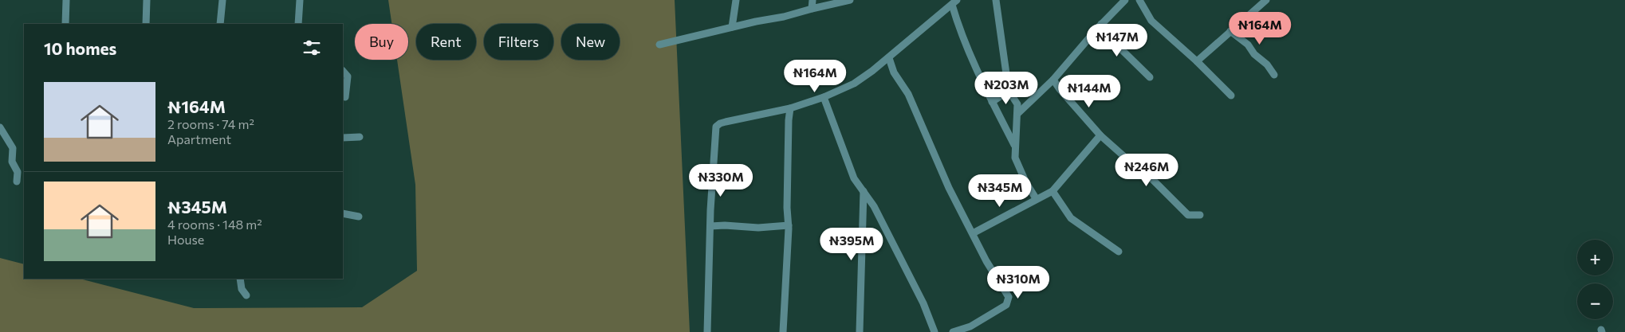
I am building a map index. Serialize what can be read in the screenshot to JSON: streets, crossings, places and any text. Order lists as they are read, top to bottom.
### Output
{
  "page": {
    "price": [
      "₦164M",
      "₦147M",
      "₦164M",
      "₦203M",
      "₦144M",
      "₦246M",
      "₦330M",
      "₦345M",
      "₦395M",
      "₦310M"
    ],
    "chip": [
      "Buy",
      "Rent",
      "Filters",
      "New"
    ],
    "heading": "10 homes",
    "list": [
      {
        "name": "₦164M",
        "note": "2 rooms · 74 m² · Apartment"
      },
      {
        "name": "₦345M",
        "note": "4 rooms · 148 m² · House"
      }
    ],
    "map_buttons": ["+", "−"]
  }
}
